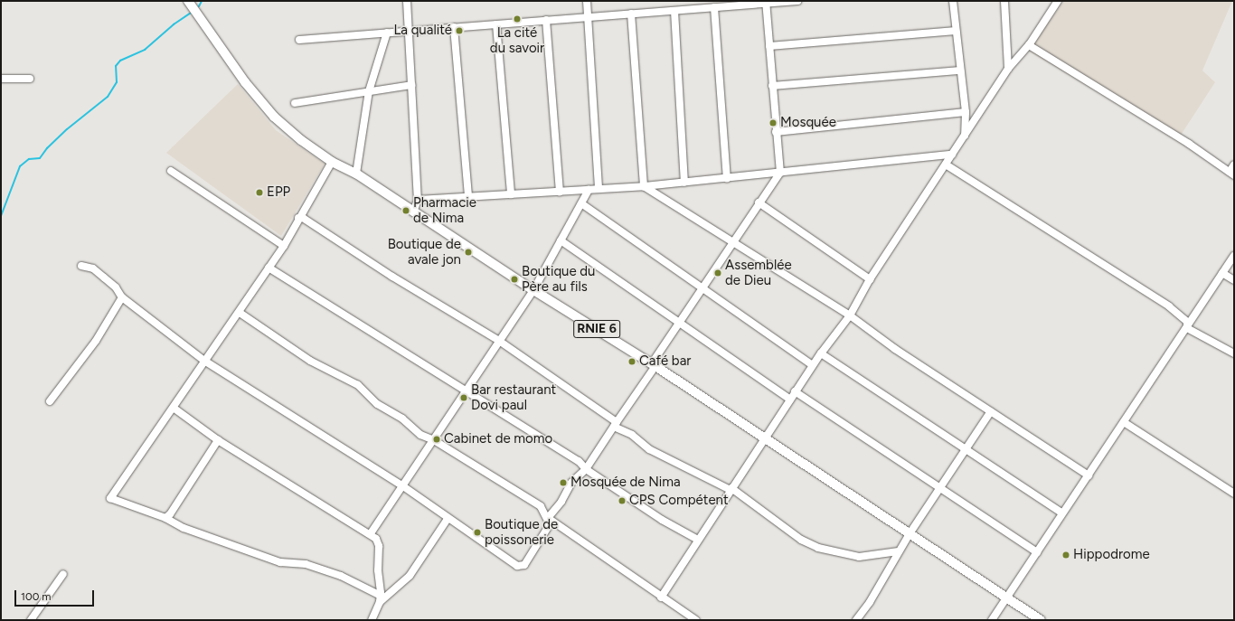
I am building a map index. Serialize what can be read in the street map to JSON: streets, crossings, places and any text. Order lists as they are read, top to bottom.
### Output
{
  "streets": {
    "main road": ["RNIE 6"]
  },
  "places": [
    "La cité du savoir",
    "La qualité",
    "Mosquée",
    "EPP",
    "Pharmacie de Nima",
    "Boutique de avale jon",
    "Assemblée de Dieu",
    "Boutique du Père au fils",
    "Café bar",
    "Bar restaurant Dovi paul",
    "Cabinet de momo",
    "Mosquée de Nima",
    "CPS Compétent",
    "Boutique de poissonerie",
    "Hippodrome"
  ],
  "scale_bar": "100 m"
}
